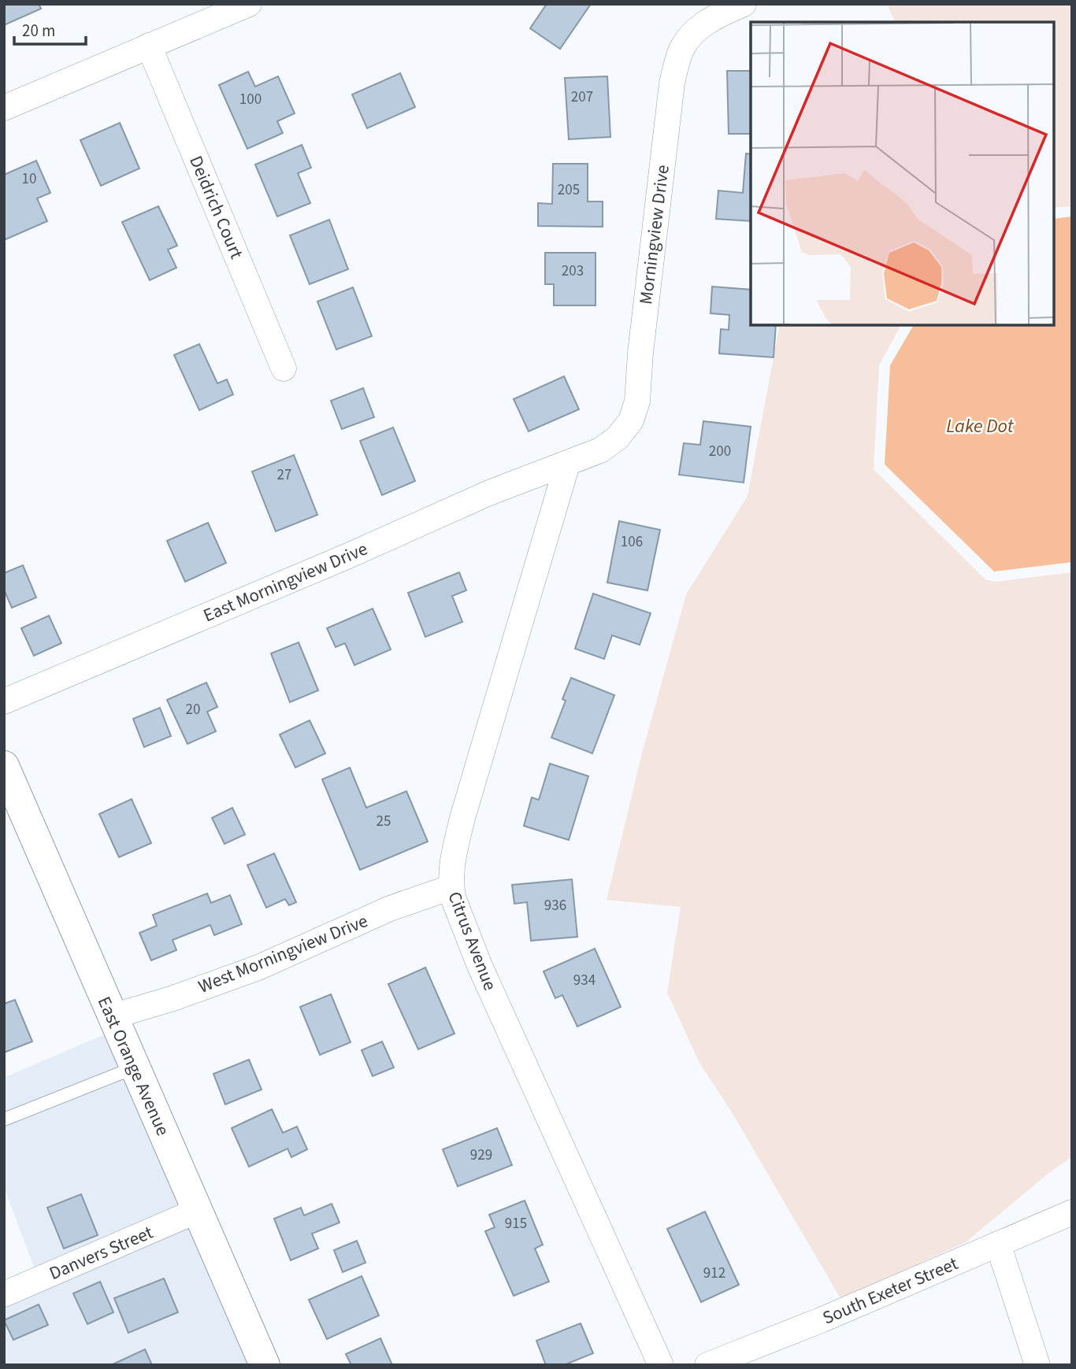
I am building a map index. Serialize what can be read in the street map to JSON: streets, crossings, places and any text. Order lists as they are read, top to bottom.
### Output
{
  "streets": {
    "main road": ["East Orange Avenue"],
    "street": [
      "Deidrich Court",
      "Morningview Drive",
      "East Morningview Drive",
      "Citrus Avenue",
      "West Morningview Drive",
      "Danvers Street",
      "South Exeter Street"
    ]
  },
  "crossings": [
    ["Morningview Drive", "East Morningview Drive"],
    ["Morningview Drive", "Citrus Avenue"],
    ["East Morningview Drive", "Citrus Avenue"],
    ["Citrus Avenue", "West Morningview Drive"],
    ["West Morningview Drive", "East Orange Avenue"],
    ["East Orange Avenue", "Danvers Street"]
  ],
  "water": ["Lake Dot"],
  "house_numbers": [
    "207",
    "100",
    "10",
    "205",
    "203",
    "200",
    "27",
    "106",
    "20",
    "25",
    "936",
    "934",
    "929",
    "915",
    "912"
  ],
  "scale_bar": "20 m"
}
